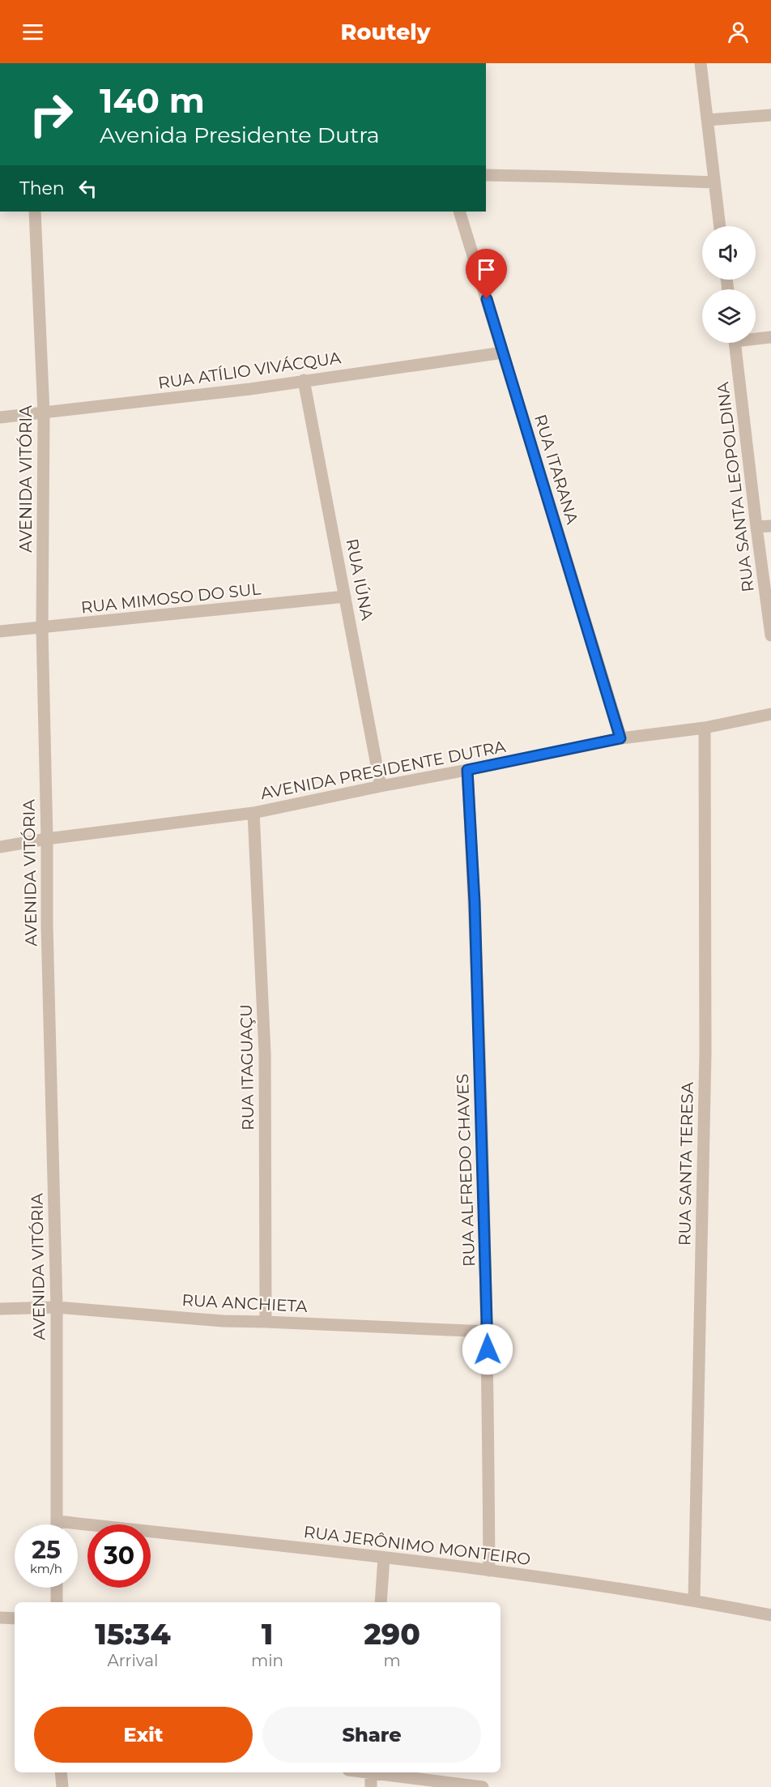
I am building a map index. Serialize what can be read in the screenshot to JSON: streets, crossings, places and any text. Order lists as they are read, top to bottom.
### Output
{
  "streets": {
    "street": [
      "RUA ATÍLIO VIVÁCQUA",
      "RUA ITARANA",
      "AVENIDA VITÓRIA",
      "RUA SANTA LEOPOLDINA",
      "RUA IÚNA",
      "RUA MIMOSO DO SUL",
      "AVENIDA PRESIDENTE DUTRA",
      "RUA ITAGUAÇU",
      "RUA SANTA TERESA",
      "RUA ALFREDO CHAVES",
      "RUA ANCHIETA",
      "RUA JERÔNIMO MONTEIRO"
    ]
  },
  "crossings": [
    ["RUA ATÍLIO VIVÁCQUA", "RUA ITARANA"],
    ["RUA ATÍLIO VIVÁCQUA", "AVENIDA VITÓRIA"],
    ["RUA ATÍLIO VIVÁCQUA", "RUA IÚNA"],
    ["RUA ITARANA", "AVENIDA PRESIDENTE DUTRA"],
    ["AVENIDA VITÓRIA", "RUA MIMOSO DO SUL"],
    ["AVENIDA VITÓRIA", "AVENIDA PRESIDENTE DUTRA"],
    ["AVENIDA VITÓRIA", "RUA ANCHIETA"],
    ["AVENIDA VITÓRIA", "RUA JERÔNIMO MONTEIRO"],
    ["RUA IÚNA", "RUA MIMOSO DO SUL"],
    ["RUA IÚNA", "AVENIDA PRESIDENTE DUTRA"],
    ["AVENIDA PRESIDENTE DUTRA", "RUA ITAGUAÇU"],
    ["AVENIDA PRESIDENTE DUTRA", "RUA SANTA TERESA"],
    ["AVENIDA PRESIDENTE DUTRA", "RUA ALFREDO CHAVES"],
    ["RUA ITAGUAÇU", "RUA ANCHIETA"],
    ["RUA SANTA TERESA", "RUA JERÔNIMO MONTEIRO"],
    ["RUA ALFREDO CHAVES", "RUA ANCHIETA"],
    ["RUA ALFREDO CHAVES", "RUA JERÔNIMO MONTEIRO"]
  ],
  "page": {
    "header": "Routely",
    "turn": ["140 m", "Avenida Presidente Dutra"],
    "then": "Then",
    "speed": "25 km/h",
    "limit": "30",
    "eta": [
      "15:34",
      "Arrival",
      "1",
      "min",
      "290",
      "m"
    ],
    "buttons": ["Exit", "Share"]
  }
}
